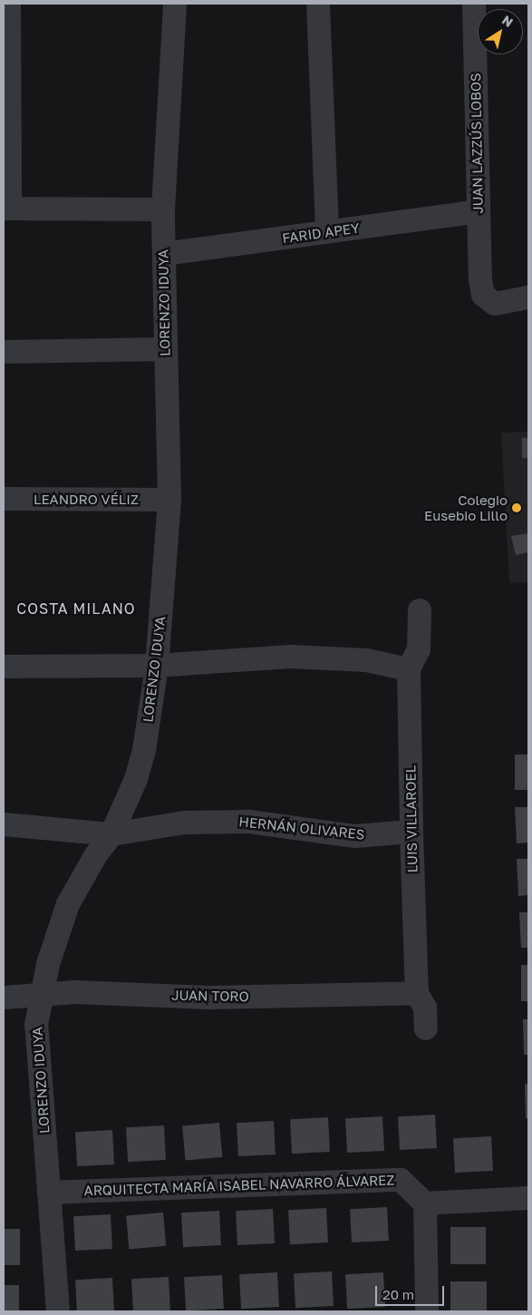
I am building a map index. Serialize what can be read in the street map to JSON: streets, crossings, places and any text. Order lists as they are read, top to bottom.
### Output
{
  "streets": {
    "street": [
      "JUAN LAZZÚS LOBOS",
      "FARID APEY",
      "LORENZO IDUYA",
      "LEANDRO VÉLIZ",
      "LUIS VILLAROEL",
      "HERNÁN OLIVARES",
      "JUAN TORO",
      "ARQUITECTA MARÍA ISABEL NAVARRO ÁLVAREZ"
    ]
  },
  "crossings": [
    ["JUAN LAZZÚS LOBOS", "FARID APEY"],
    ["FARID APEY", "LORENZO IDUYA"],
    ["LORENZO IDUYA", "LEANDRO VÉLIZ"],
    ["LORENZO IDUYA", "HERNÁN OLIVARES"],
    ["LORENZO IDUYA", "JUAN TORO"],
    ["LORENZO IDUYA", "ARQUITECTA MARÍA ISABEL NAVARRO ÁLVAREZ"],
    ["LUIS VILLAROEL", "HERNÁN OLIVARES"],
    ["LUIS VILLAROEL", "JUAN TORO"]
  ],
  "districts": ["COSTA MILANO"],
  "places": ["Colegio Eusebio Lillo"],
  "scale_bar": "20 m",
  "north": "top right"
}
